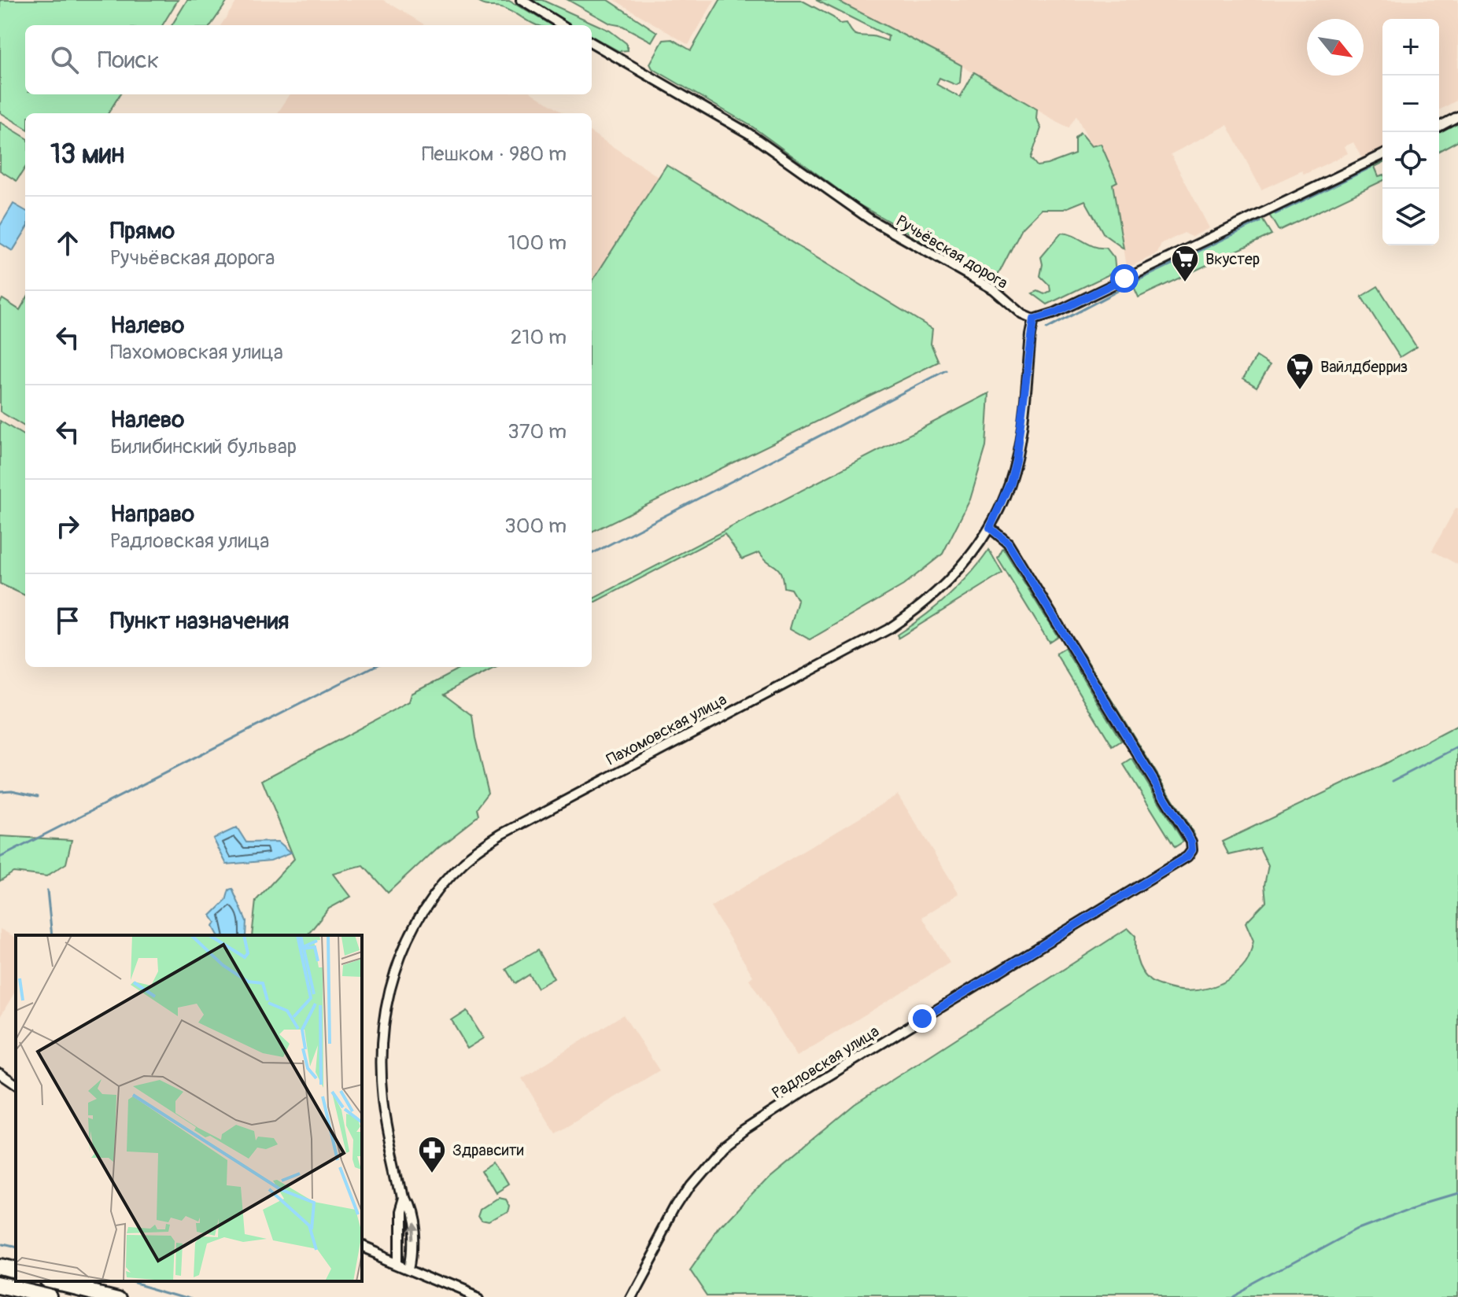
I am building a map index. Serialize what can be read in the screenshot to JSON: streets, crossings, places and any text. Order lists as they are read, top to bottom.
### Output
{
  "streets": {
    "street": ["Ручьёвская дорога", "Пахомовская улица", "Радловская улица"]
  },
  "crossings": [
    ["Ручьёвская дорога", "Пахомовская улица"],
    ["Пахомовская улица", "Радловская улица"]
  ],
  "places": {
    "supermarket": ["Вкустер", "Вайлдберриз"],
    "pharmacy": ["Здравсити"]
  },
  "north": "bottom right",
  "page": {
    "map_buttons": ["+", "−"],
    "search": "Поиск",
    "heading": ["13 мин", "Пешком · 980 m"],
    "list": [
      ["Прямо", "Ручьёвская дорога", "100 m"],
      ["Налево", "Пахомовская улица", "210 m"],
      ["Налево", "Билибинский бульвар", "370 m"],
      ["Направо", "Радловская улица", "300 m"],
      "Пункт назначения"
    ]
  }
}
